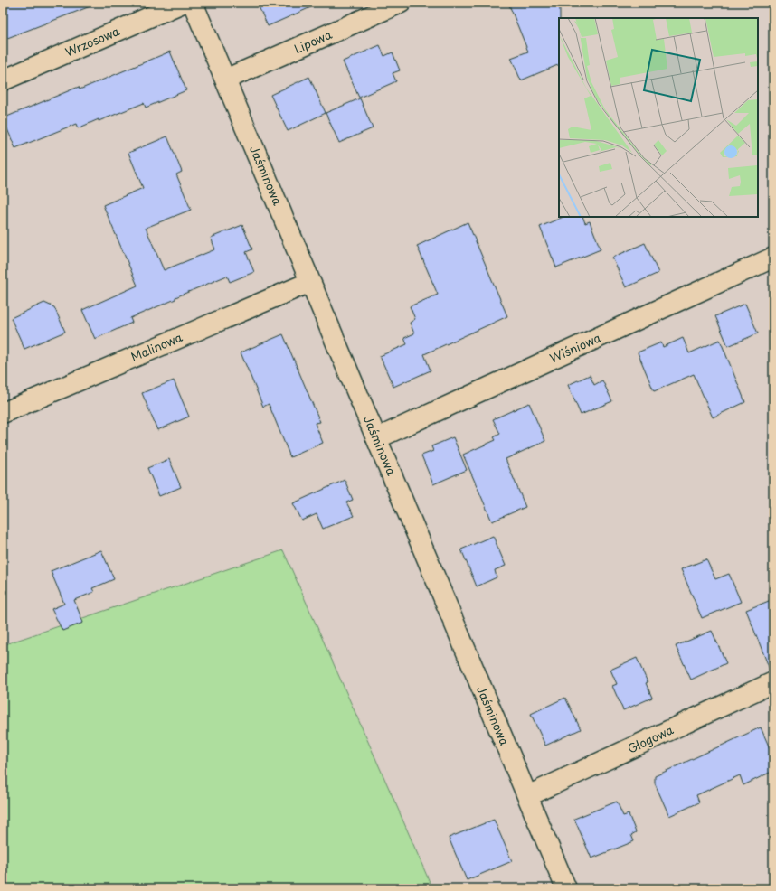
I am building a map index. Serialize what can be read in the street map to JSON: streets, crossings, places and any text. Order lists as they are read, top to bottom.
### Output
{
  "streets": {
    "street": [
      "Wrzosowa",
      "Lipowa",
      "Jaśminowa",
      "Malinowa",
      "Wiśniowa",
      "Głogowa"
    ]
  },
  "crossings": [
    ["Lipowa", "Jaśminowa"],
    ["Jaśminowa", "Malinowa"],
    ["Jaśminowa", "Wiśniowa"],
    ["Jaśminowa", "Głogowa"]
  ]
}
